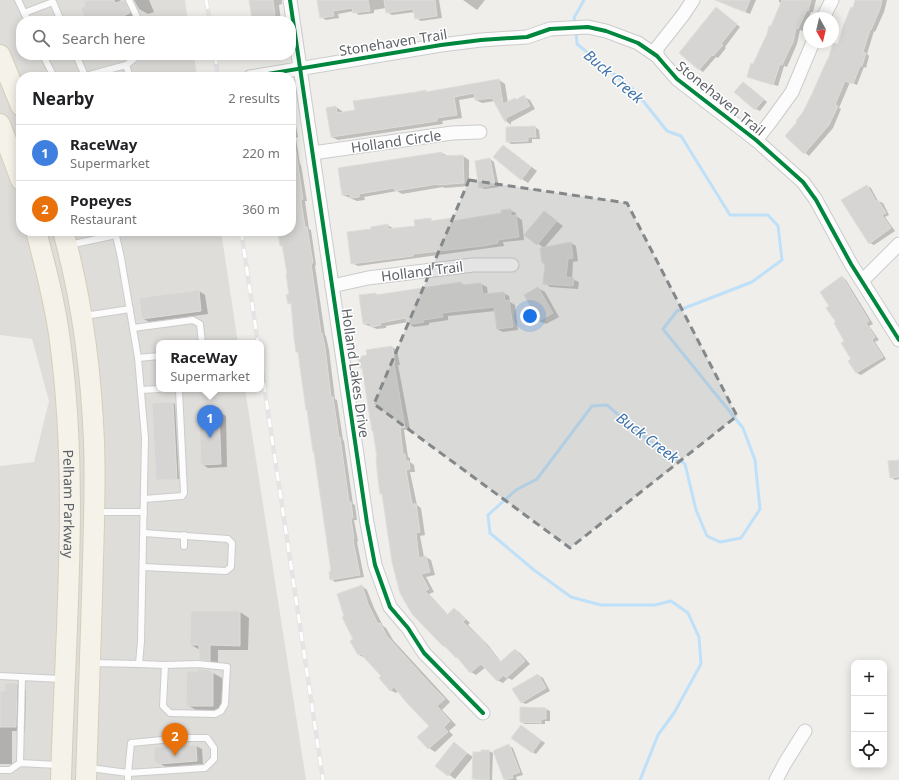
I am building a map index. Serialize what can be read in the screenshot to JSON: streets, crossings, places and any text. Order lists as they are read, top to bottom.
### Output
{
  "streets": {
    "main road": ["Pelham Parkway"],
    "street": [
      "Stonehaven Trail",
      "Holland Circle",
      "Holland Trail",
      "Holland Lakes Drive"
    ]
  },
  "crossings": [
    ["Stonehaven Trail", "Holland Lakes Drive"],
    ["Holland Circle", "Holland Lakes Drive"],
    ["Holland Trail", "Holland Lakes Drive"]
  ],
  "water": ["Buck Creek"],
  "north": "bottom",
  "page": {
    "search": "Search here",
    "heading": ["Nearby", "2 results"],
    "list": [
      {
        "mark": "1",
        "name": "RaceWay",
        "note": "Supermarket",
        "value": "220 m"
      },
      {
        "mark": "2",
        "name": "Popeyes",
        "note": "Restaurant",
        "value": "360 m"
      }
    ],
    "popup": ["RaceWay", "Supermarket"],
    "pins": ["1", "2"],
    "map_buttons": ["+", "−"]
  }
}
